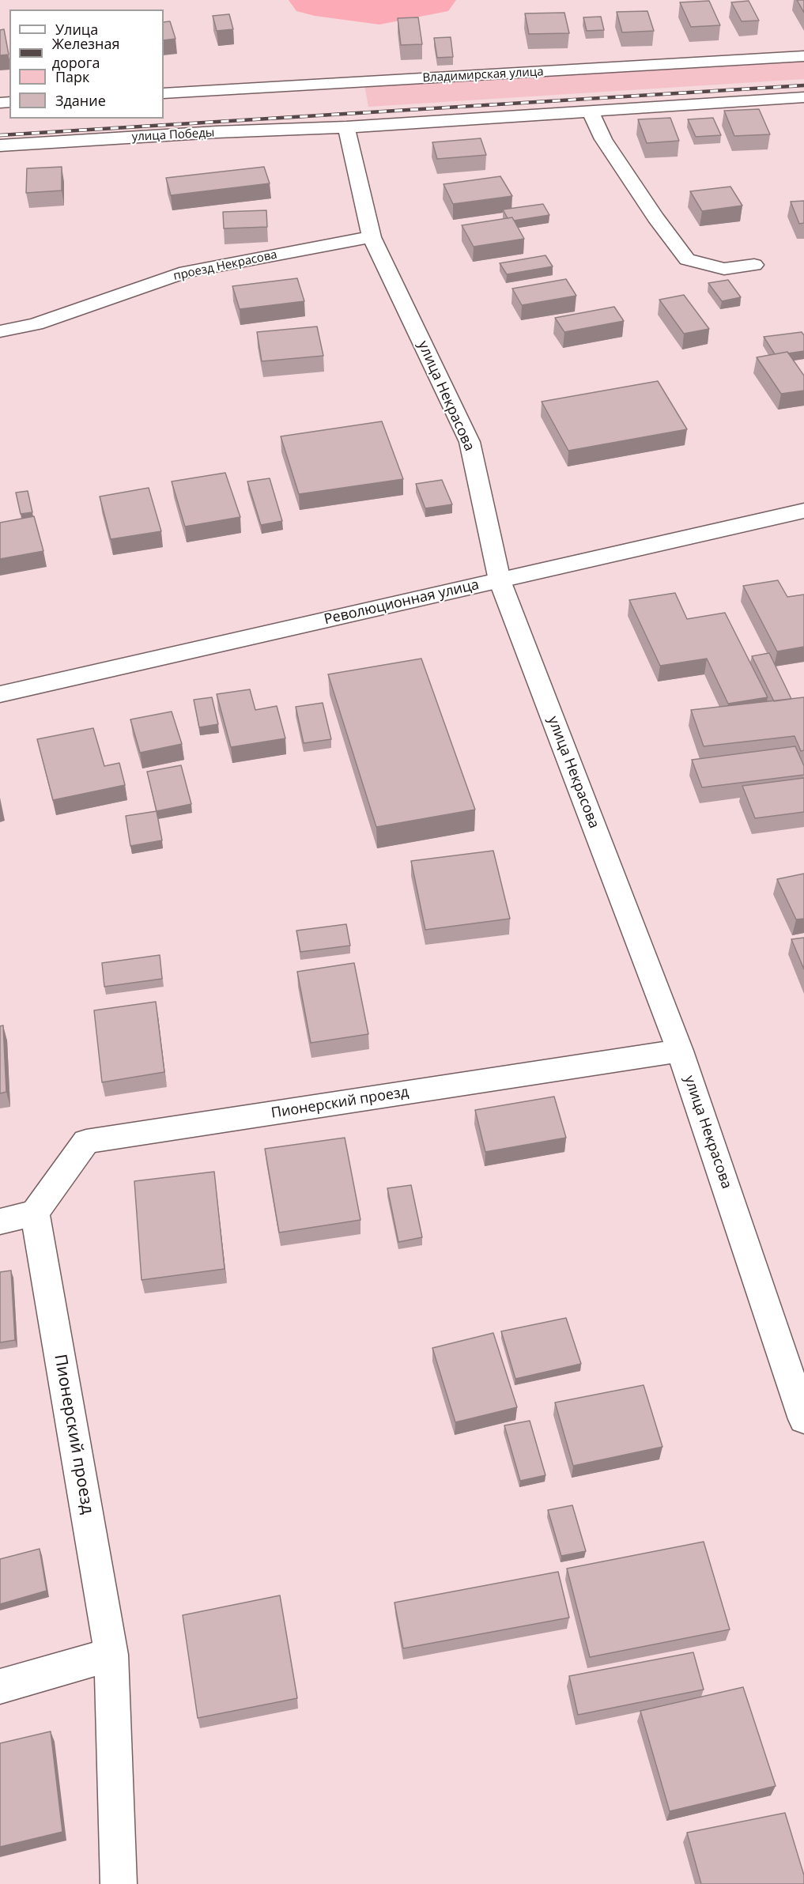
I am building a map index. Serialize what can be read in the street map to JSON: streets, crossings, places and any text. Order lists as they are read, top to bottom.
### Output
{
  "streets": {
    "street": [
      "Владимирская улица",
      "улица Победы",
      "проезд Некрасова",
      "улица Некрасова",
      "Революционная улица",
      "Пионерский проезд"
    ]
  },
  "crossings": [
    ["улица Победы", "улица Некрасова"],
    ["проезд Некрасова", "улица Некрасова"],
    ["улица Некрасова", "Революционная улица"],
    ["улица Некрасова", "Пионерский проезд"]
  ],
  "legend": [
    "Улица",
    "Железная дорога",
    "Парк",
    "Здание"
  ]
}
